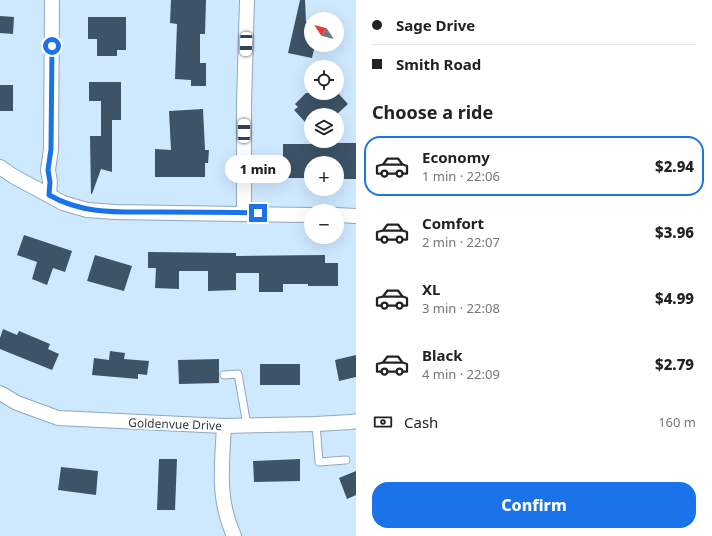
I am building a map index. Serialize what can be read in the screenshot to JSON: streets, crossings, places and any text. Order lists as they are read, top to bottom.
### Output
{
  "streets": {
    "street": ["Goldenvue Drive"]
  },
  "north": "top left",
  "page": {
    "banner": ["Sage Drive", "Smith Road"],
    "map_buttons": ["+", "−"],
    "heading": "Choose a ride",
    "list": [
      {
        "name": "Economy",
        "note": "1 min · 22:06",
        "value": "$2.94"
      },
      {
        "name": "Comfort",
        "note": "2 min · 22:07",
        "value": "$3.96"
      },
      {
        "name": "XL",
        "note": "3 min · 22:08",
        "value": "$4.99"
      },
      {
        "name": "Black",
        "note": "4 min · 22:09",
        "value": "$2.79"
      }
    ],
    "bubble": "1 min",
    "pay": ["Cash", "160 m"],
    "buttons": "Confirm"
  }
}
